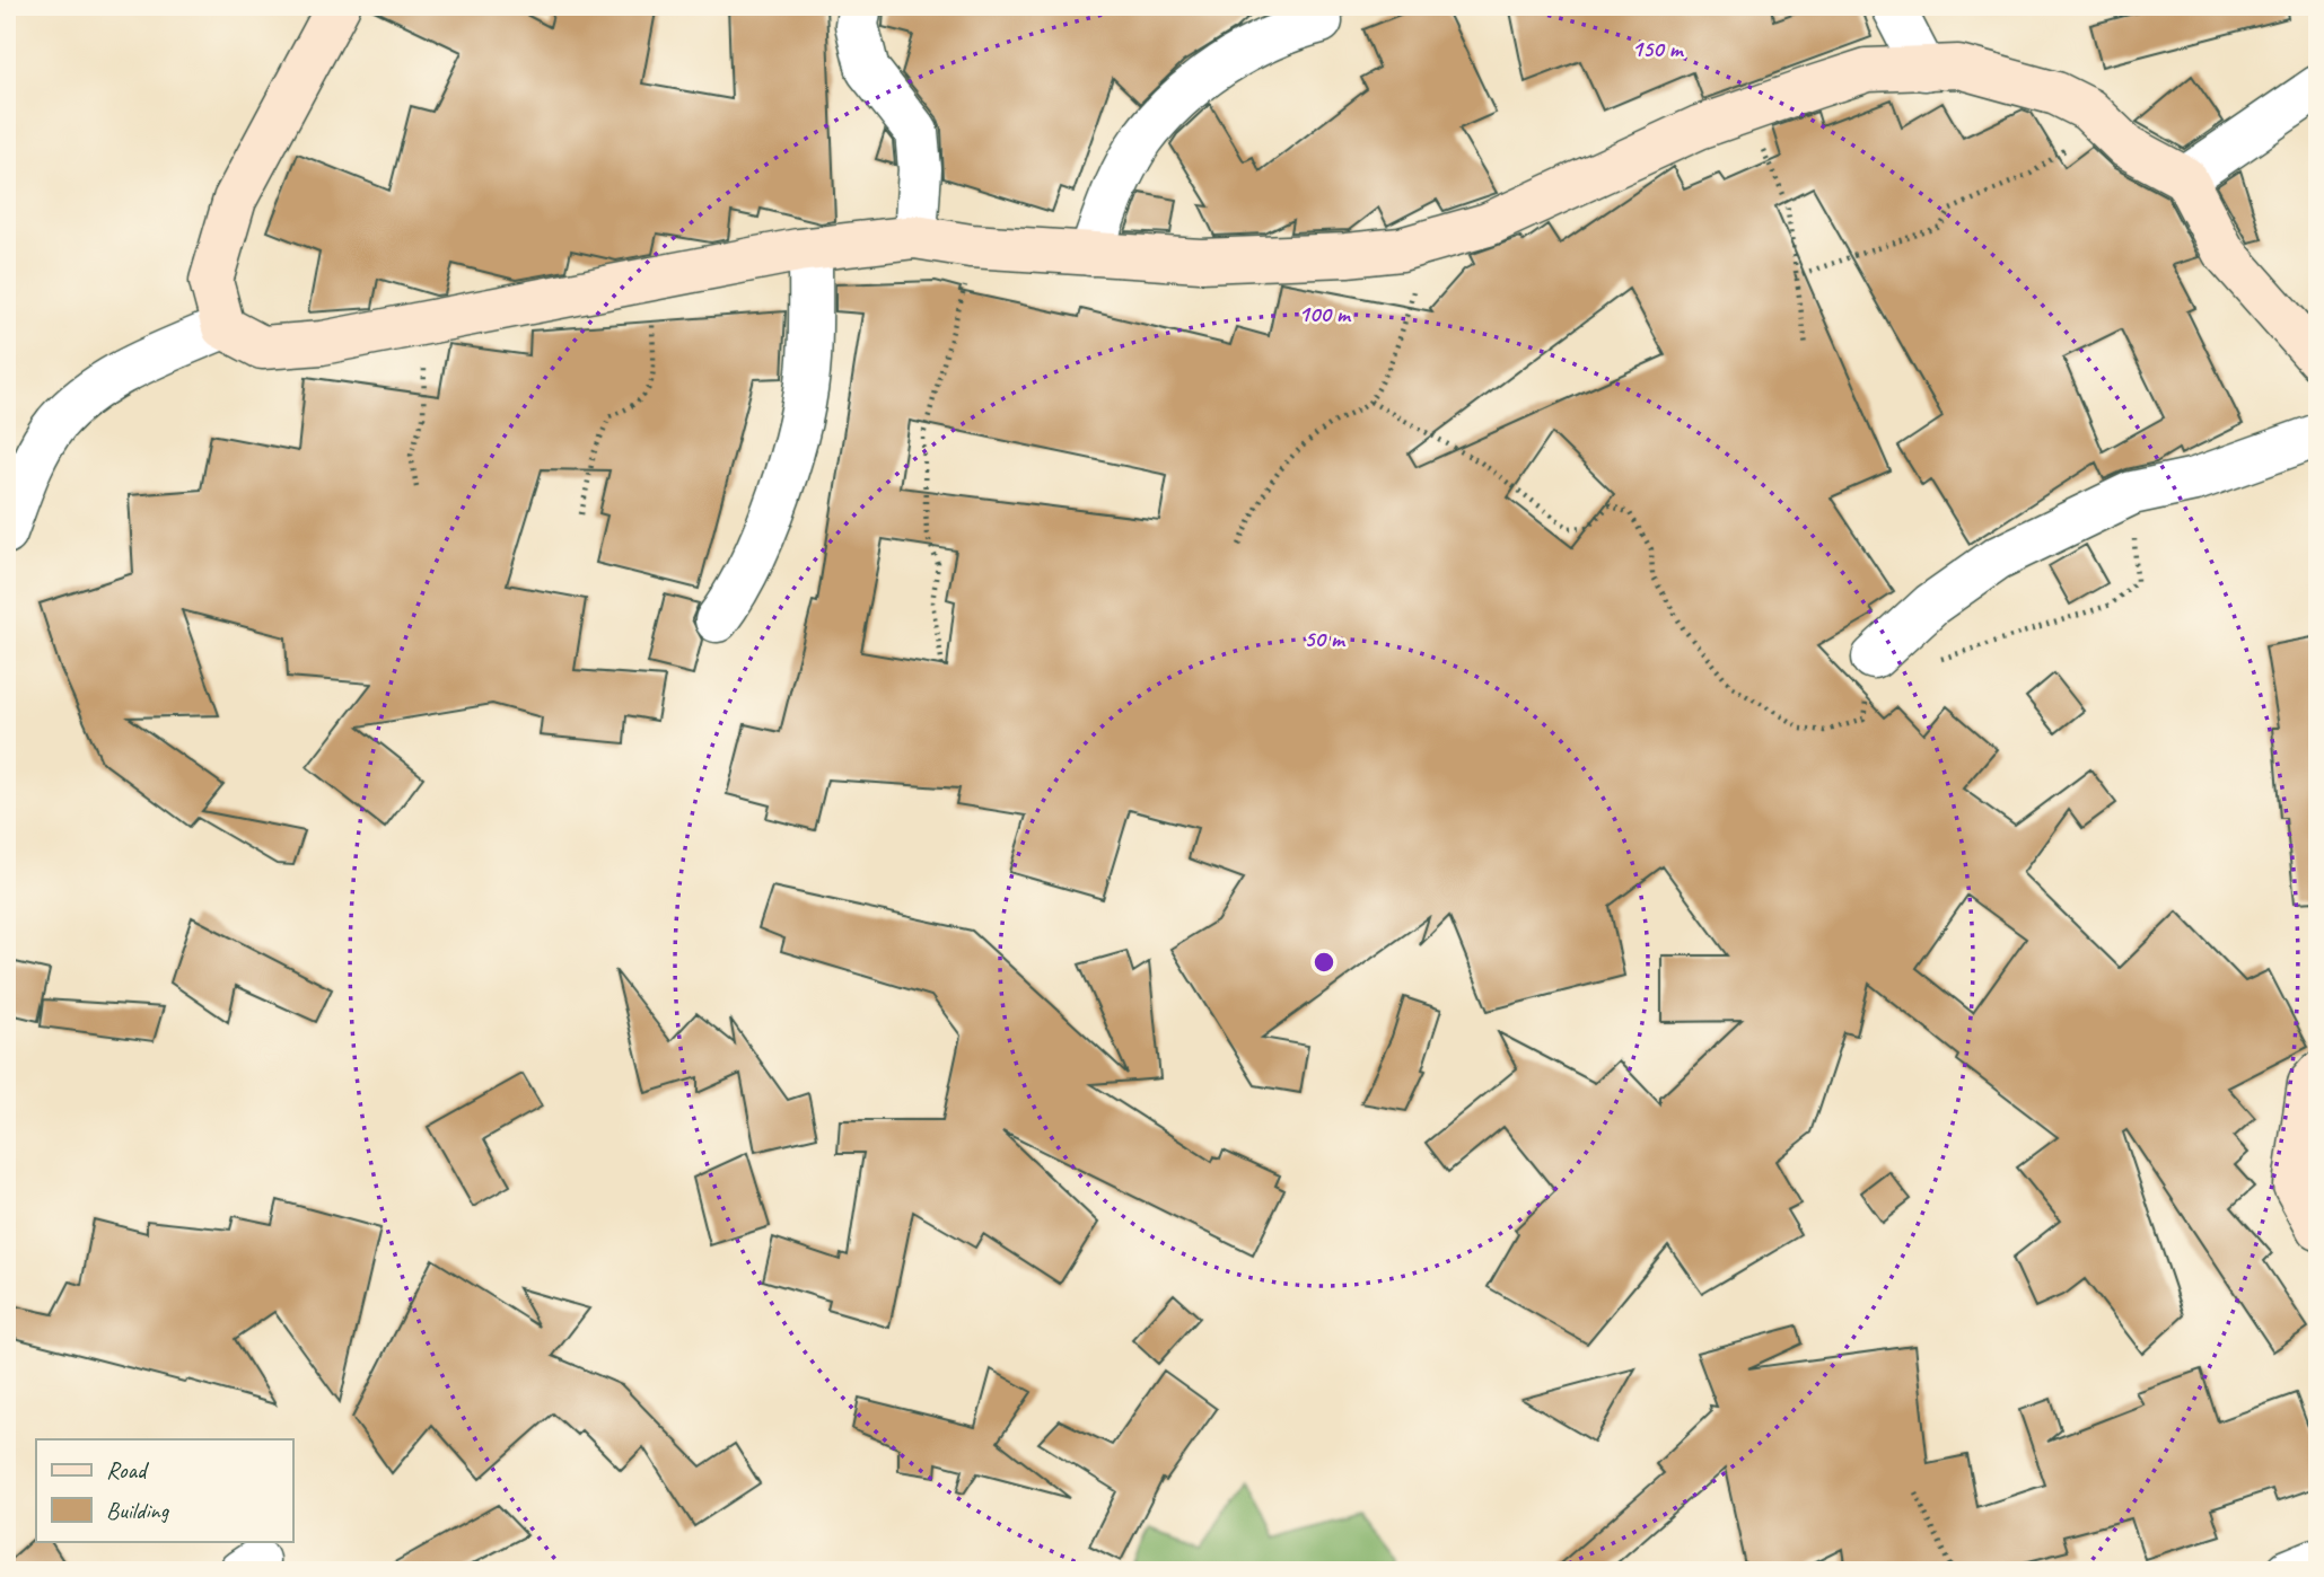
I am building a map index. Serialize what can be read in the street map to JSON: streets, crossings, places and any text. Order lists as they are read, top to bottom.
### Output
{
  "legend": ["Road", "Building"],
  "rings": ["150 m", "100 m", "50 m"]
}
